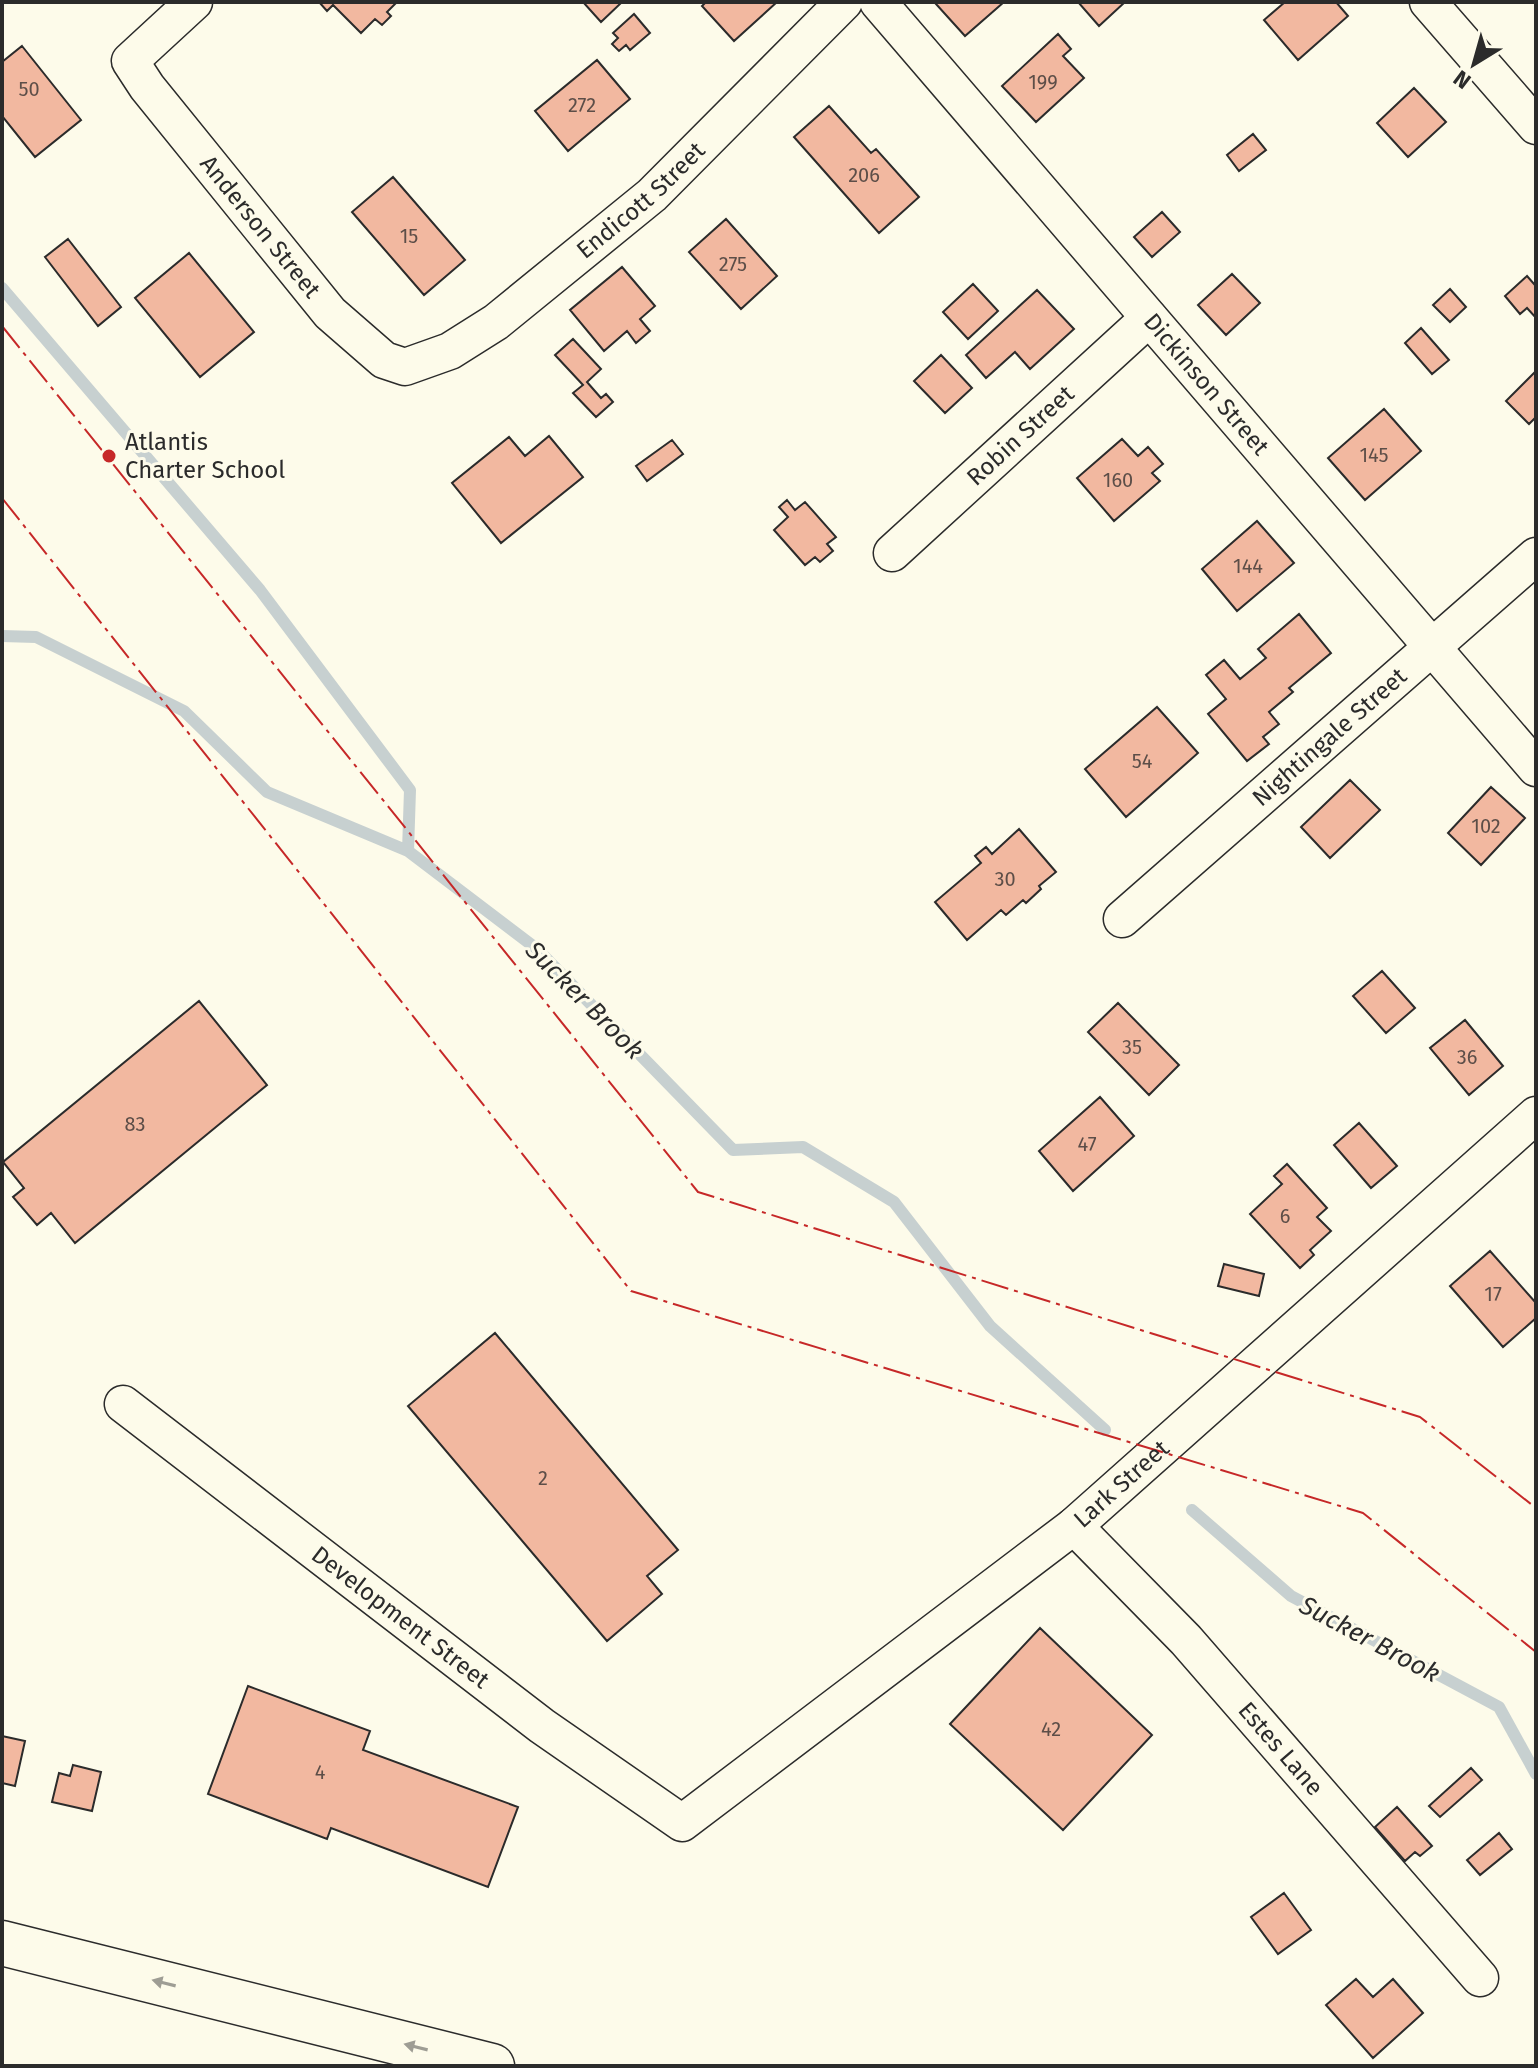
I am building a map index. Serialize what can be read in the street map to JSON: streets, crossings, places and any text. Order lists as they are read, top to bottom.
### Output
{
  "streets": {
    "street": [
      "Endicott Street",
      "Anderson Street",
      "Dickinson Street",
      "Robin Street",
      "Nightingale Street",
      "Lark Street",
      "Development Street",
      "Estes Lane"
    ]
  },
  "crossings": [
    ["Endicott Street", "Anderson Street"],
    ["Dickinson Street", "Robin Street"],
    ["Dickinson Street", "Nightingale Street"],
    ["Lark Street", "Development Street"],
    ["Lark Street", "Estes Lane"]
  ],
  "water": ["Sucker Brook"],
  "places": ["Atlantis Charter School"],
  "house_numbers": [
    "199",
    "50",
    "272",
    "206",
    "15",
    "275",
    "145",
    "160",
    "144",
    "54",
    "102",
    "30",
    "35",
    "36",
    "83",
    "47",
    "6",
    "17",
    "2",
    "42",
    "4"
  ],
  "north": "bottom left"
}
